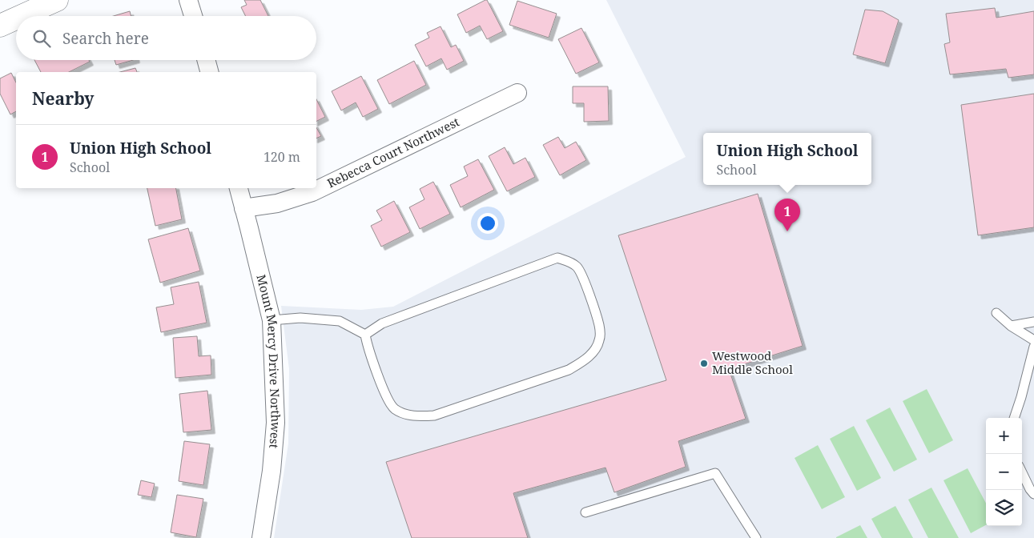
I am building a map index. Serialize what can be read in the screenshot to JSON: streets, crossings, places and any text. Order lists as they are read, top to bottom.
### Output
{
  "streets": {
    "street": ["Rebecca Court Northwest", "Mount Mercy Drive Northwest"]
  },
  "crossings": [
    ["Rebecca Court Northwest", "Mount Mercy Drive Northwest"]
  ],
  "places": ["Westwood Middle School"],
  "page": {
    "search": "Search here",
    "heading": "Nearby",
    "list": [
      {
        "mark": "1",
        "name": "Union High School",
        "note": "School",
        "value": "120 m"
      }
    ],
    "popup": ["Union High School", "School"],
    "pins": "1",
    "map_buttons": ["+", "−"]
  }
}
